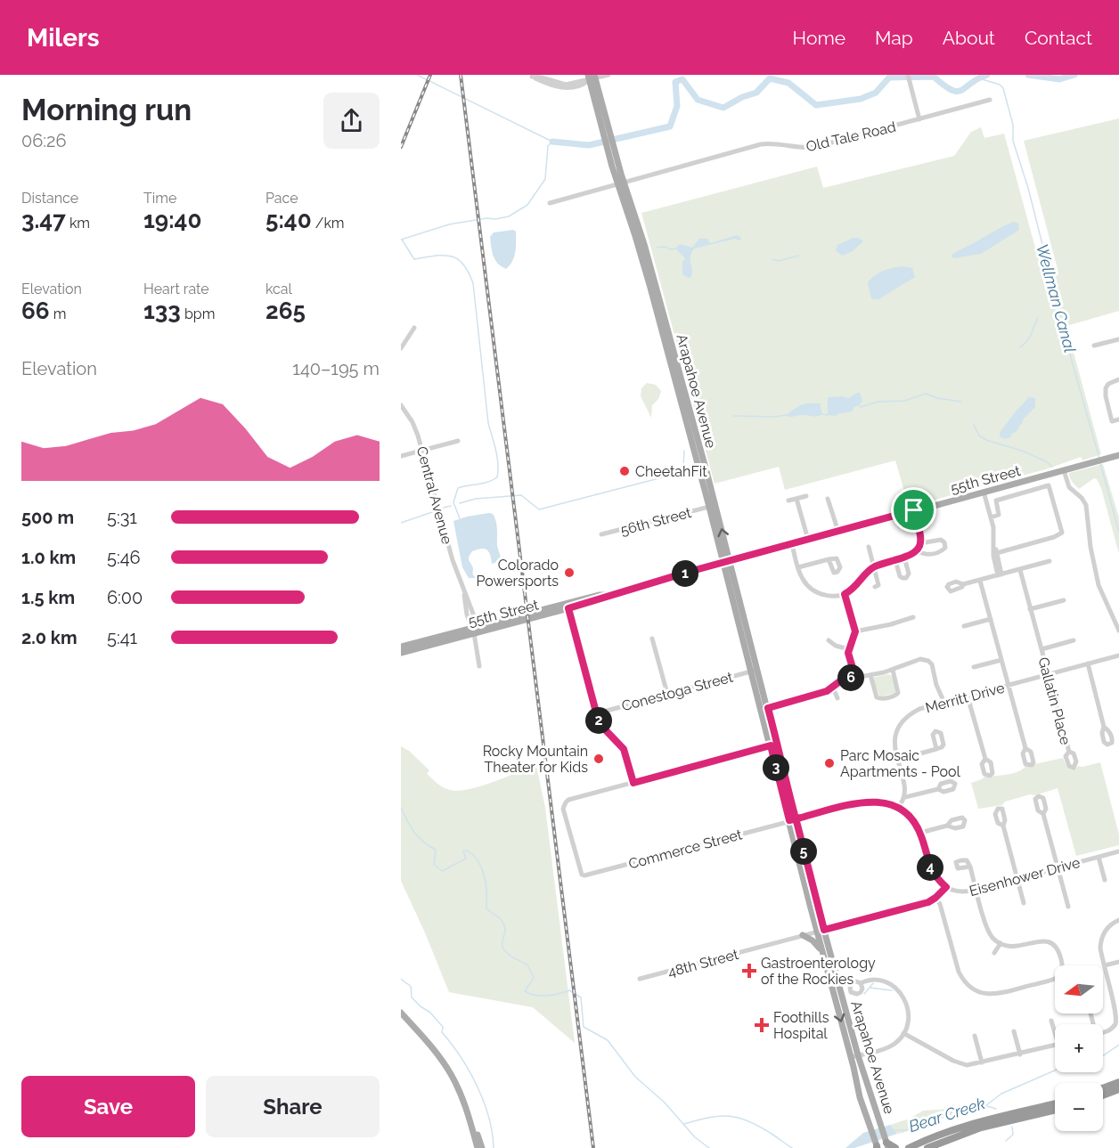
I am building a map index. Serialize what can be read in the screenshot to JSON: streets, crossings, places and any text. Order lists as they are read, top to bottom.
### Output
{
  "streets": {
    "main road": ["Arapahoe Avenue", "55th Street"],
    "street": [
      "Old Tale Road",
      "Central Avenue",
      "56th Street",
      "Conestoga Street",
      "Merritt Drive",
      "Gallatin Place",
      "Commerce Street",
      "Eisenhower Drive",
      "48th Street"
    ]
  },
  "crossings": [
    ["Old Tale Road", "Arapahoe Avenue"],
    ["Arapahoe Avenue", "55th Street"],
    ["Arapahoe Avenue", "56th Street"],
    ["Arapahoe Avenue", "Conestoga Street"],
    ["Arapahoe Avenue", "Commerce Street"],
    ["Arapahoe Avenue", "48th Street"],
    ["55th Street", "Central Avenue"],
    ["Merritt Drive", "Gallatin Place"],
    ["Eisenhower Drive", "48th Street"]
  ],
  "water": ["Wellman Canal", "Bear Creek"],
  "places": {
    "other": [
      "CheetahFit",
      "Colorado Powersports",
      "Rocky Mountain Theater for Kids",
      "Parc Mosaic Apartments - Pool"
    ],
    "health": ["Gastroenterology of the Rockies", "Foothills Hospital"]
  },
  "north": "left",
  "page": {
    "header": "Milers",
    "nav": [
      "Home",
      "Map",
      "About",
      "Contact"
    ],
    "heading": ["Morning run", "06:26"],
    "stats": [
      ["Distance", "3.47 km"],
      ["Time", "19:40"],
      ["Pace", "5:40 /km"],
      ["Elevation", "66 m"],
      ["Heart rate", "133 bpm"],
      ["kcal", "265"]
    ],
    "chart": ["Elevation", "140–195 m"],
    "list": [
      {
        "name": "500 m",
        "note": "5:31"
      },
      {
        "name": "1.0 km",
        "note": "5:46"
      },
      {
        "name": "1.5 km",
        "note": "6:00"
      },
      {
        "name": "2.0 km",
        "note": "5:41"
      }
    ],
    "pins": [
      "1",
      "6",
      "2",
      "3",
      "5",
      "4"
    ],
    "map_buttons": ["+", "−"],
    "buttons": ["Save", "Share"]
  }
}
